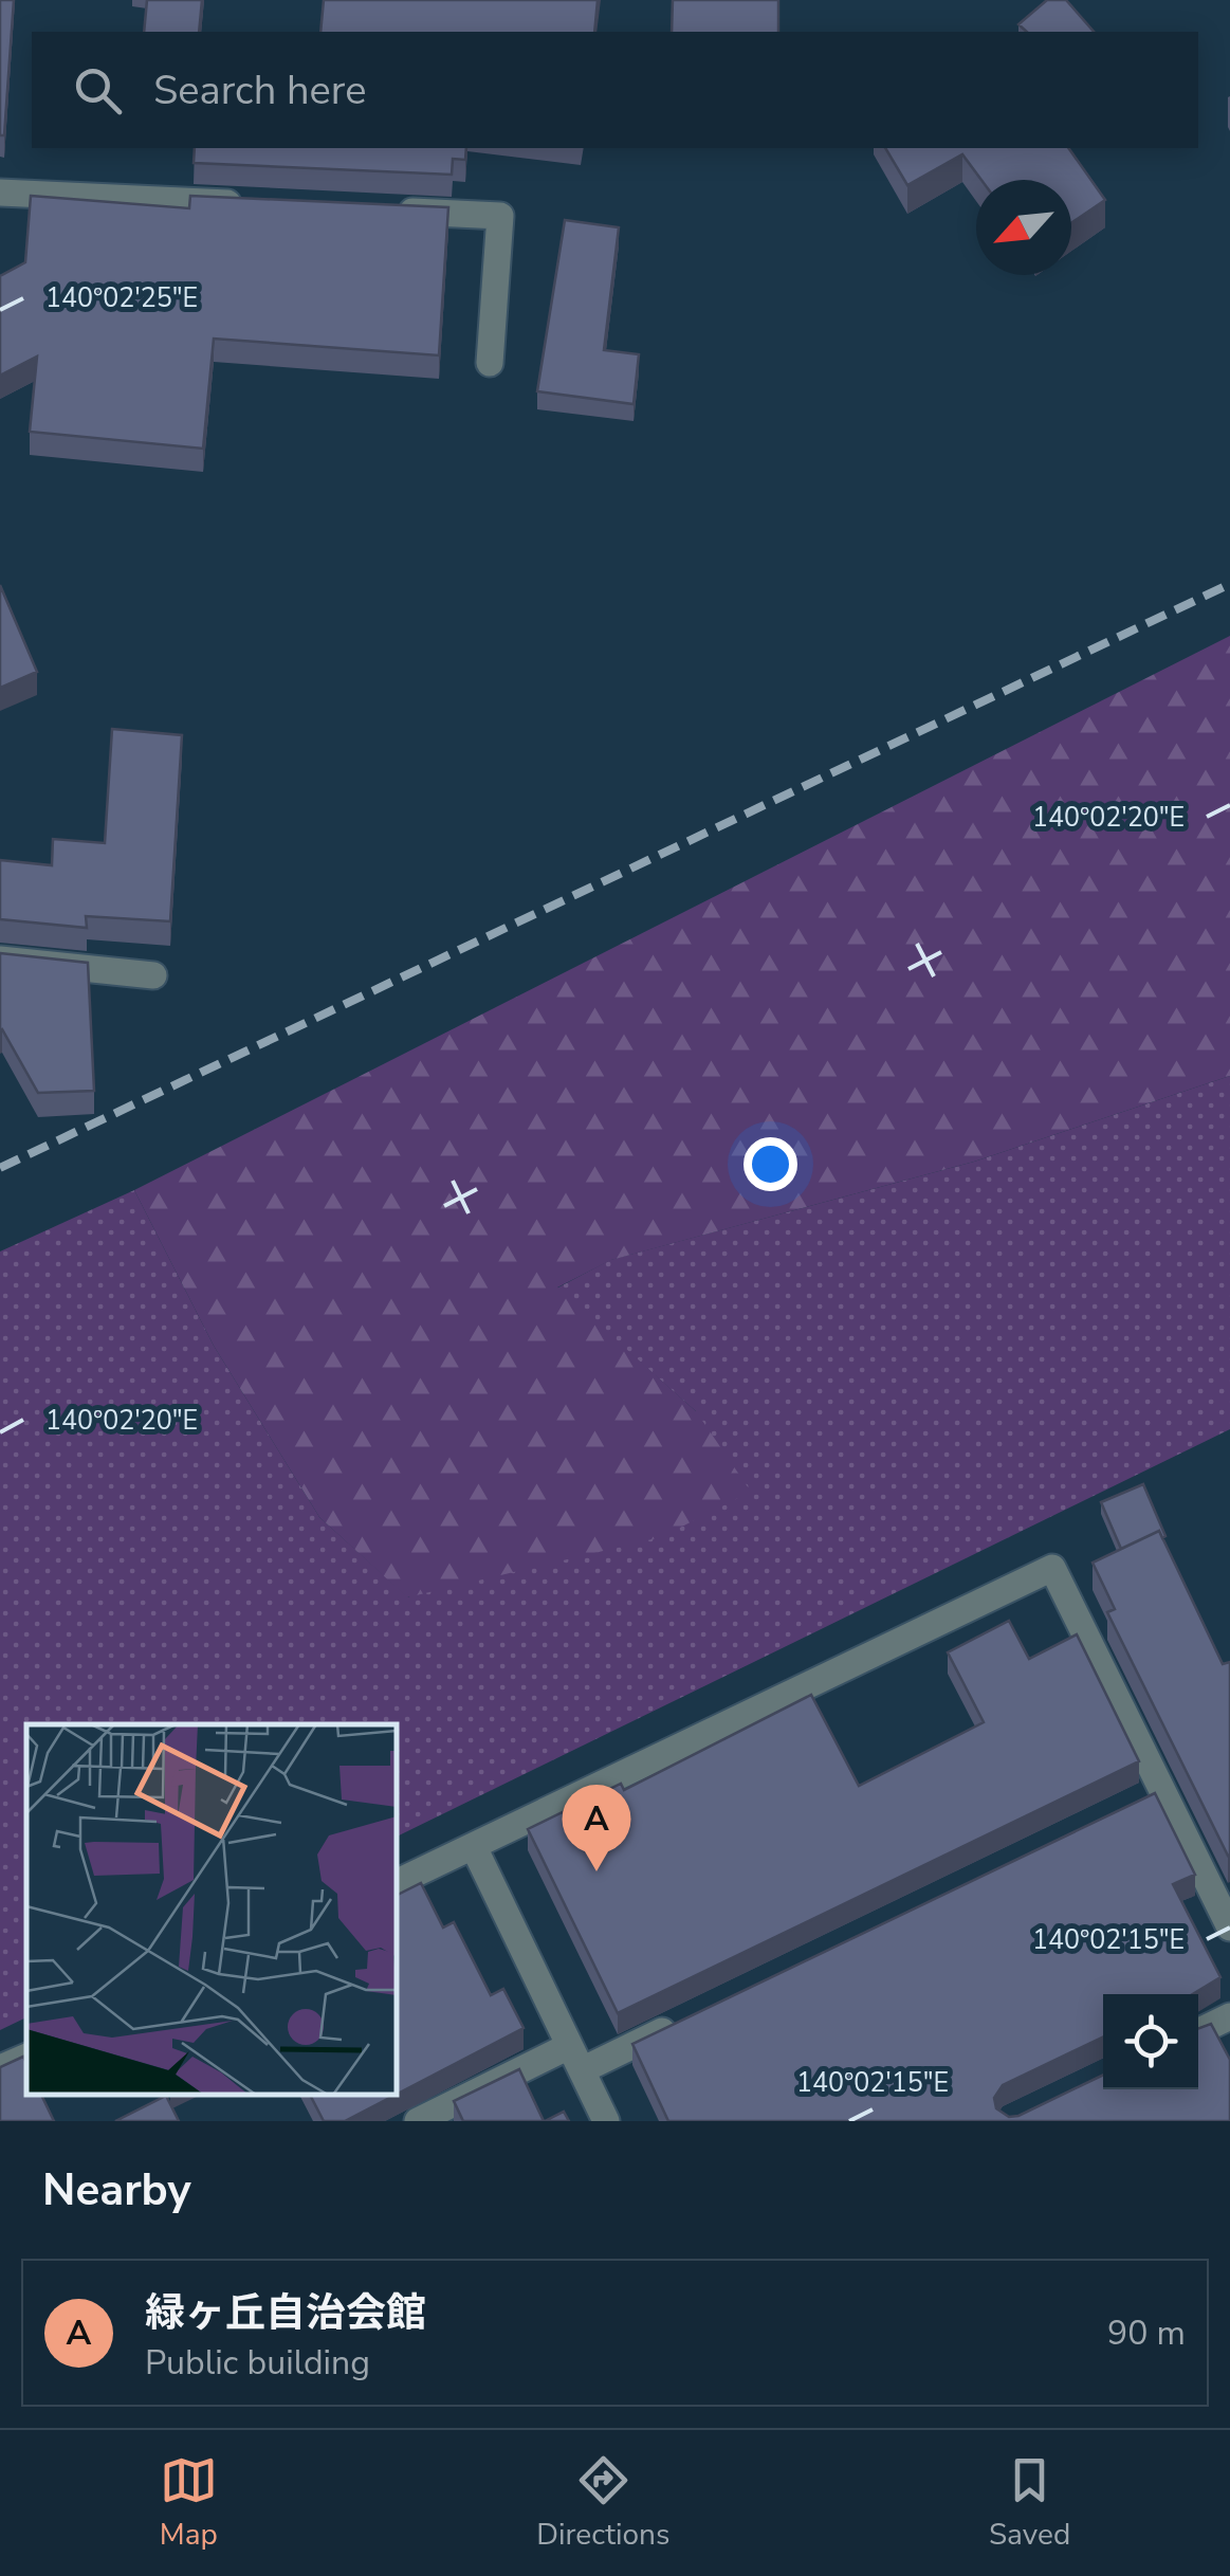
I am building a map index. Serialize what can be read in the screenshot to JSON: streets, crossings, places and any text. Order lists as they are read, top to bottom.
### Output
{
  "north": "bottom left",
  "page": {
    "search": "Search here",
    "pins": "A",
    "heading": "Nearby",
    "list": [
      {
        "mark": "A",
        "name": "緑ヶ丘自治会館",
        "note": "Public building",
        "value": "90 m"
      }
    ],
    "nav": ["Map", "Directions", "Saved"]
  },
  "coordinates": ["140°02'25\"E", "140°02'20\"E", "140°02'15\"E"]
}
